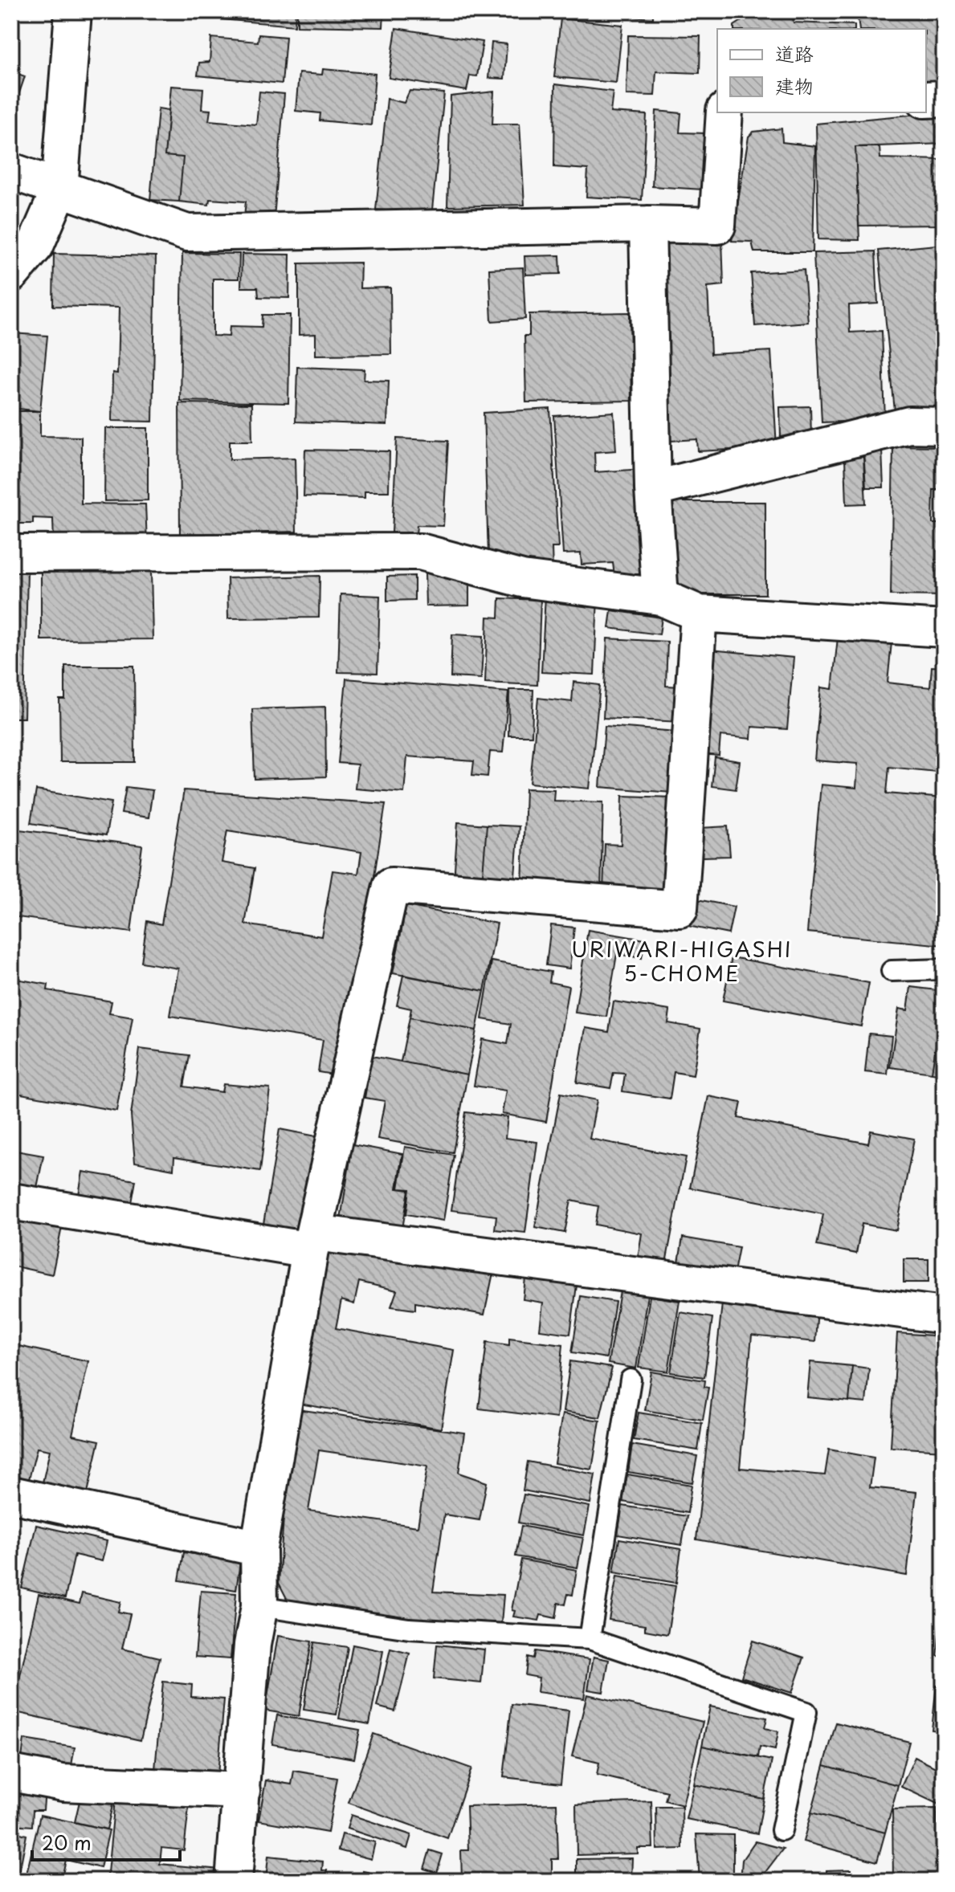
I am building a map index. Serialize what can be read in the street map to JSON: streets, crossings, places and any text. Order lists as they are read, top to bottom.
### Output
{
  "districts": ["URIWARI-HIGASHI 5-CHOME"],
  "legend": ["道路", "建物"],
  "scale_bar": "20 m"
}
